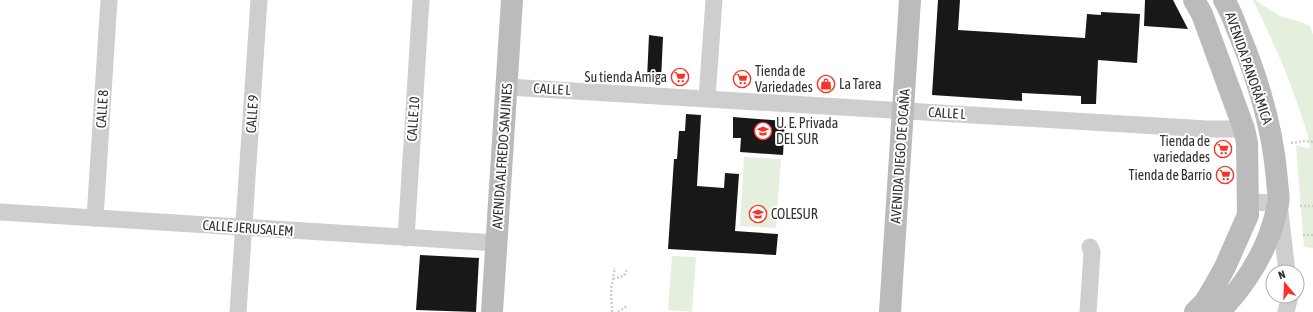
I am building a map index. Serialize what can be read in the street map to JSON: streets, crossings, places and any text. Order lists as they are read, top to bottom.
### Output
{
  "streets": {
    "main road": ["AVENIDA PANORÁMICA", "AVENIDA ALFREDO SANJINES", "AVENIDA DIEGO DE OCAÑA"],
    "street": [
      "CALLE L",
      "CALLE 8",
      "CALLE 9",
      "CALLE 10",
      "CALLE JERUSALEM"
    ]
  },
  "crossings": [
    ["AVENIDA PANORÁMICA", "CALLE L"],
    ["CALLE L", "AVENIDA ALFREDO SANJINES"],
    ["CALLE L", "AVENIDA DIEGO DE OCAÑA"],
    ["CALLE 8", "CALLE JERUSALEM"],
    ["CALLE 9", "CALLE JERUSALEM"],
    ["CALLE 10", "CALLE JERUSALEM"],
    ["AVENIDA ALFREDO SANJINES", "CALLE JERUSALEM"]
  ],
  "places": {
    "supermarket": [
      "Su tienda Amiga",
      "Tienda de Variedades",
      "Tienda de variedades",
      "Tienda de Barrio"
    ],
    "shop": ["La Tarea"],
    "school or university": ["U. E. Privada DEL SUR", "COLESUR"]
  },
  "north": "top"
}
